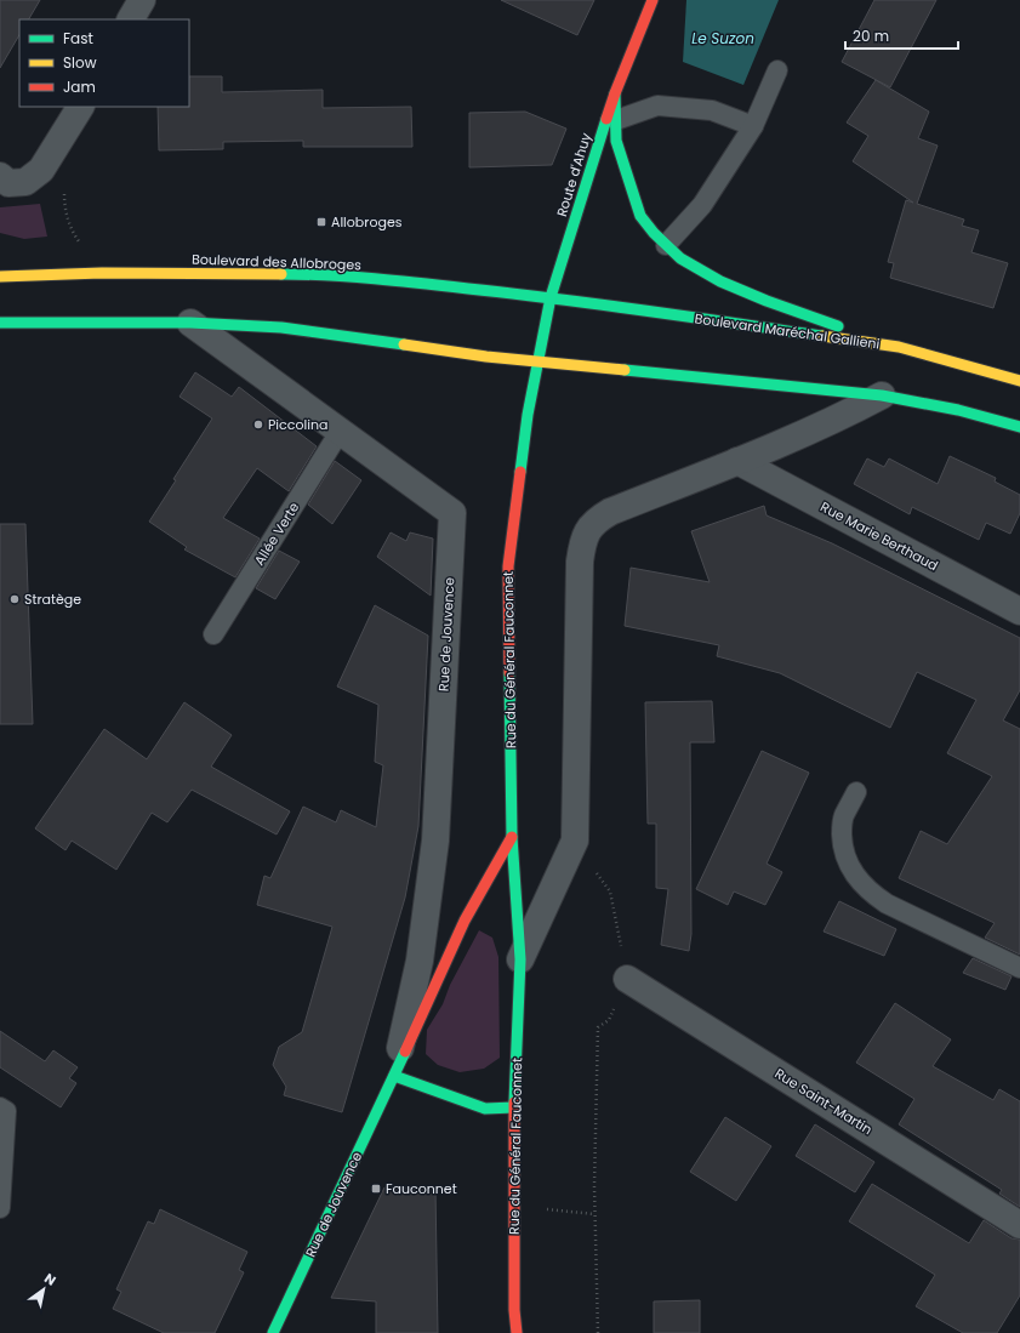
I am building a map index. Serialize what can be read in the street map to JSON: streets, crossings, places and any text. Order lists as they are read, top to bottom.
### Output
{
  "streets": {
    "main road": [
      "Route d'Ahuy",
      "Boulevard des Allobroges",
      "Boulevard Maréchal Gallieni",
      "Rue de Jouvence",
      "Rue du Général Fauconnet"
    ],
    "street": ["Rue Marie Berthaud", "Rue Saint-Martin"],
    "lane": ["Allée Verte"]
  },
  "crossings": [
    ["Route d'Ahuy", "Boulevard des Allobroges"],
    ["Route d'Ahuy", "Boulevard Maréchal Gallieni"],
    ["Route d'Ahuy", "Rue du Général Fauconnet"],
    ["Boulevard des Allobroges", "Boulevard Maréchal Gallieni"],
    ["Allée Verte", "Rue de Jouvence"],
    ["Rue Marie Berthaud", "Rue du Général Fauconnet"],
    ["Rue de Jouvence", "Rue du Général Fauconnet"]
  ],
  "water": ["Le Suzon"],
  "places": {
    "transit": ["Allobroges", "Fauconnet"],
    "other": ["Piccolina", "Stratège"]
  },
  "legend": ["Fast", "Slow", "Jam"],
  "scale_bar": "20 m",
  "north": "top right"
}
